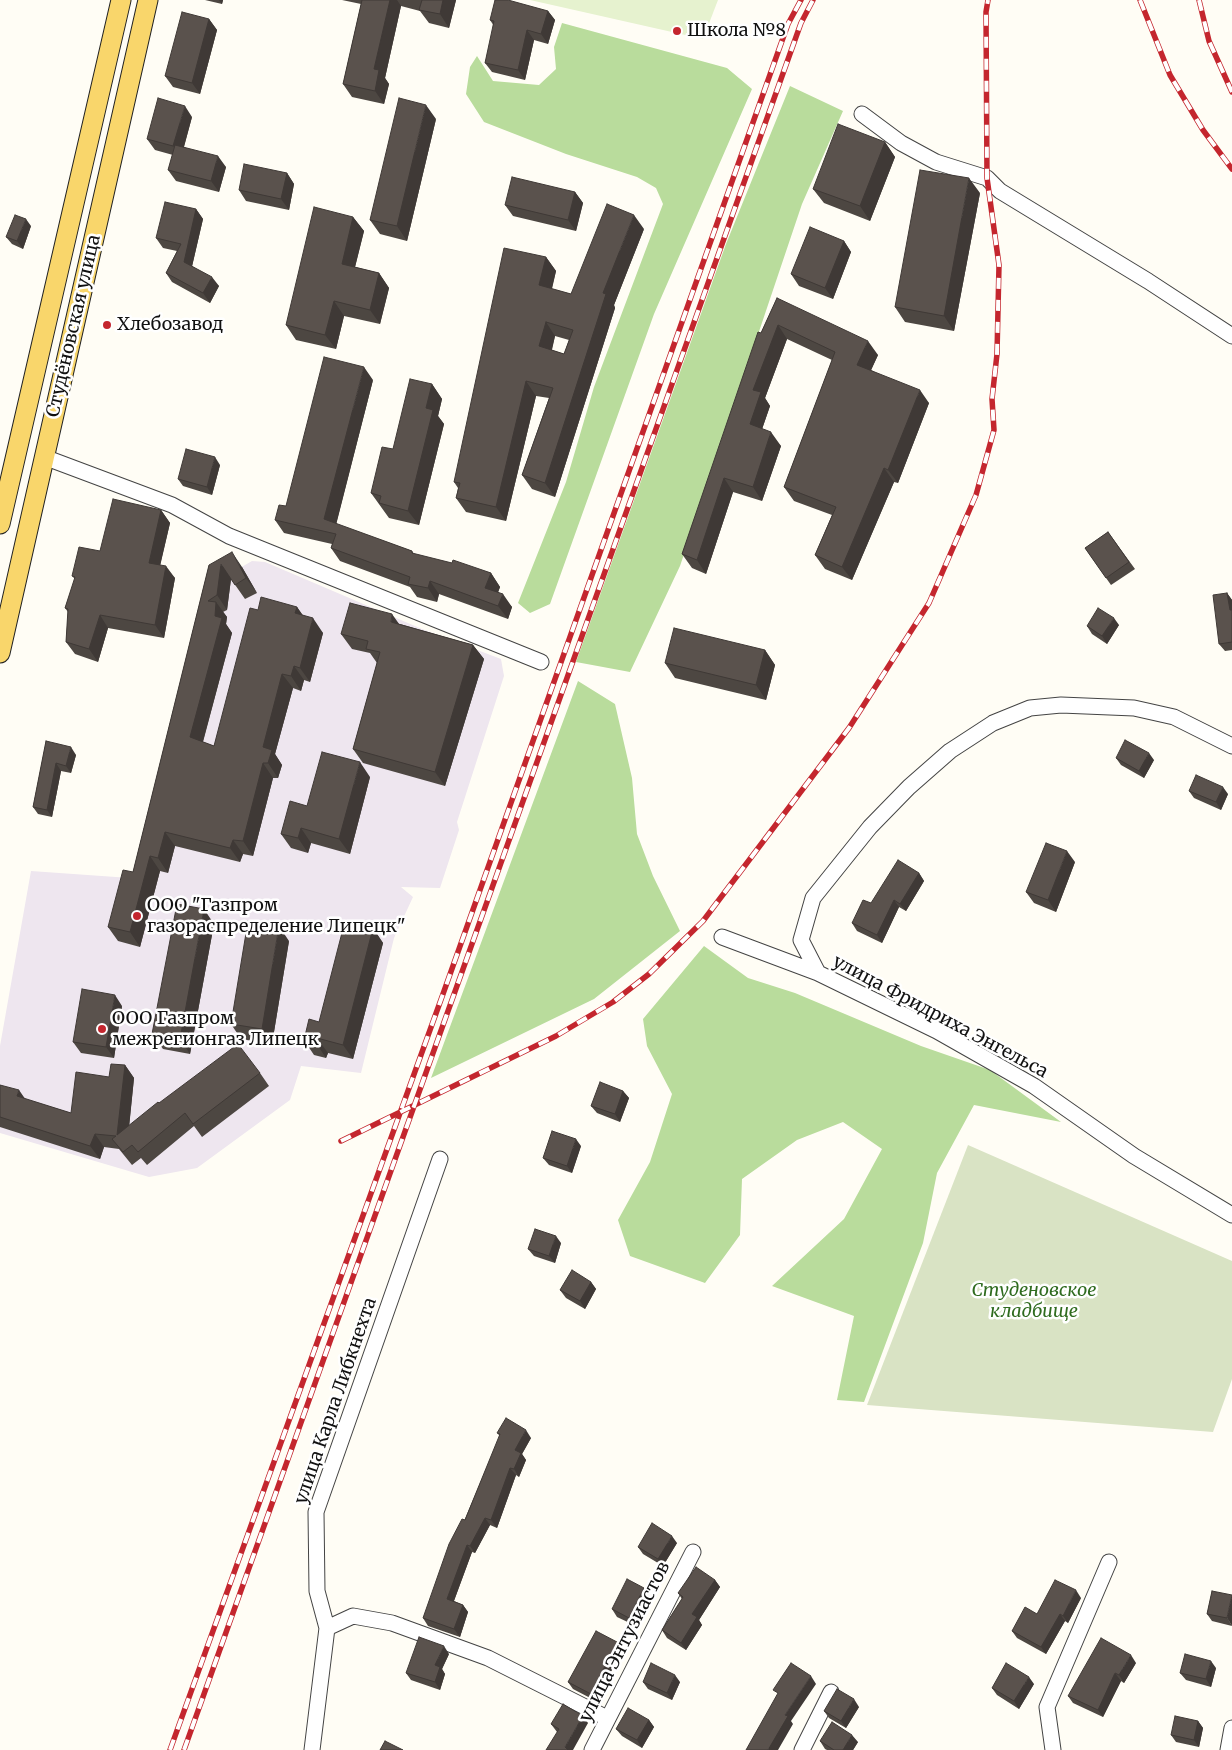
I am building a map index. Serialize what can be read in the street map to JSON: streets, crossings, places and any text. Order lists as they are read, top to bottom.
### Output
{
  "streets": {
    "main road": ["Студёновская улица"],
    "street": ["улица Фридриха Энгельса", "улица Карла Либкнехта", "улица Энтузиастов"]
  },
  "parks": ["Студеновское кладбище"],
  "places": [
    "Школа №8",
    "Хлебозавод",
    "ООО \"Газпром газораспределение Липецк\"",
    "ООО Газпром межрегионгаз Липецк"
  ]
}
